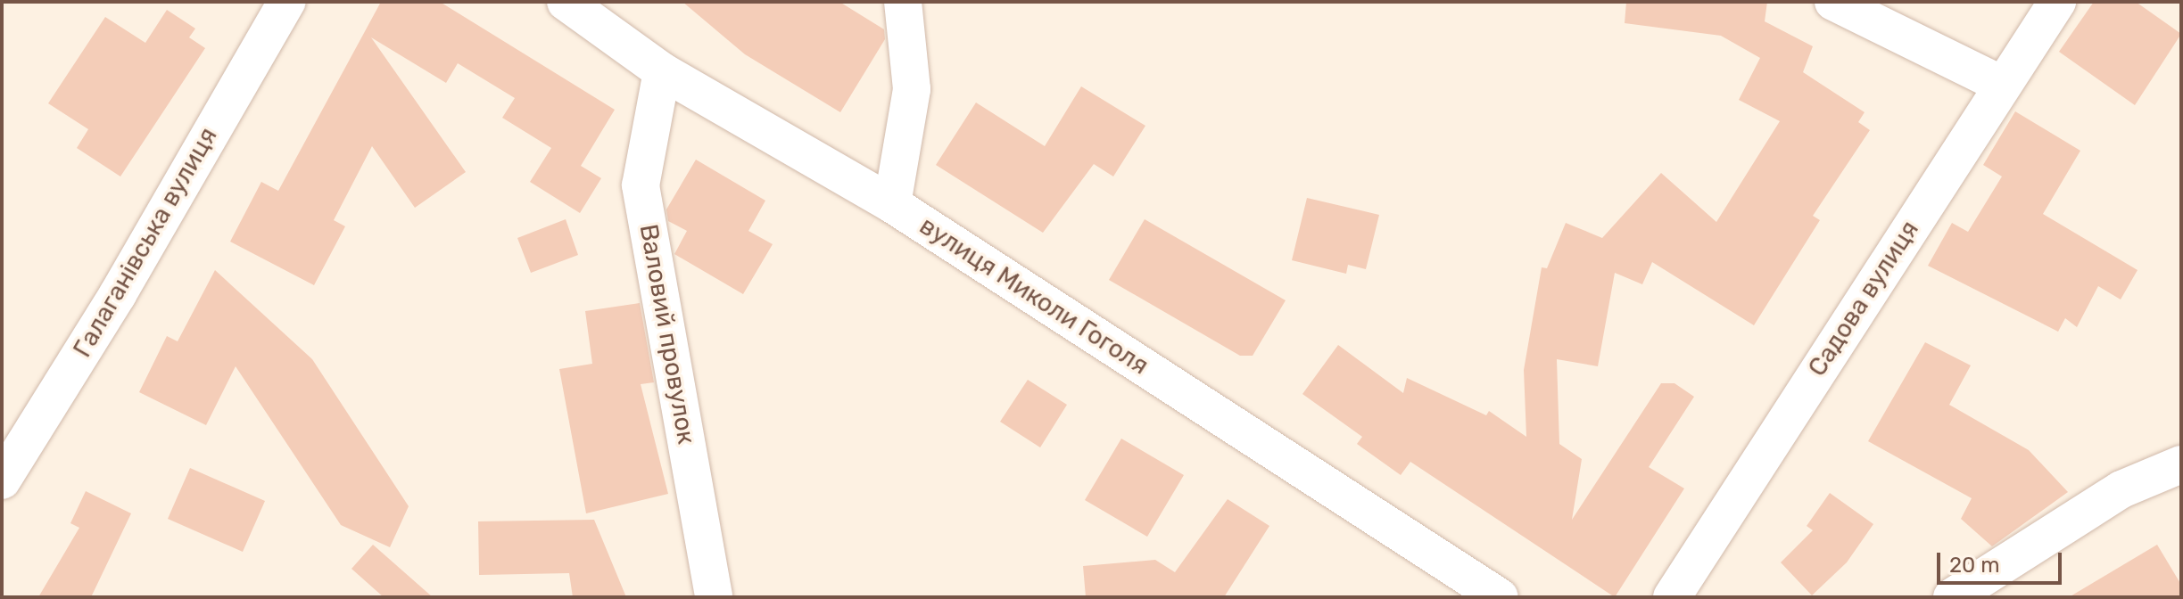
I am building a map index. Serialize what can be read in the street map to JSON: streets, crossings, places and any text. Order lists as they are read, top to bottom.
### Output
{
  "streets": {
    "street": [
      "Галаганівська вулиця",
      "вулиця Миколи Гоголя",
      "Садова вулиця",
      "Валовий провулок"
    ]
  },
  "crossings": [
    ["вулиця Миколи Гоголя", "Валовий провулок"]
  ],
  "scale_bar": "20 m"
}
